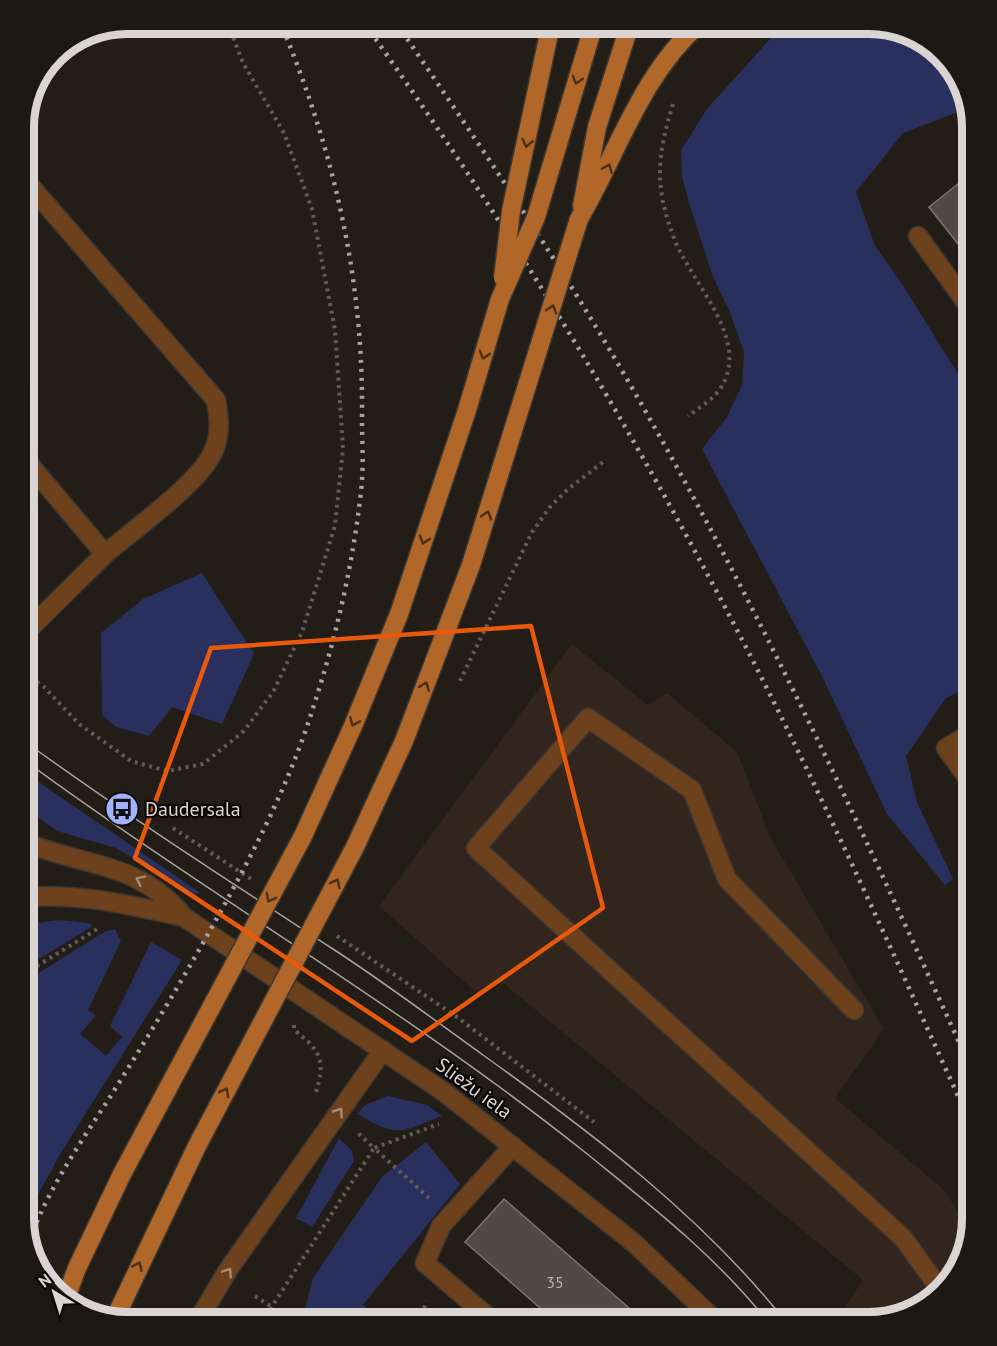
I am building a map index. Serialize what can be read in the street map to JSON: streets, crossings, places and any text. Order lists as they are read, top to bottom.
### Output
{
  "streets": {
    "street": ["Sliežu iela"]
  },
  "places": {
    "bus stop": ["Daudersala"]
  },
  "house_numbers": ["35"],
  "north": "top left"
}
